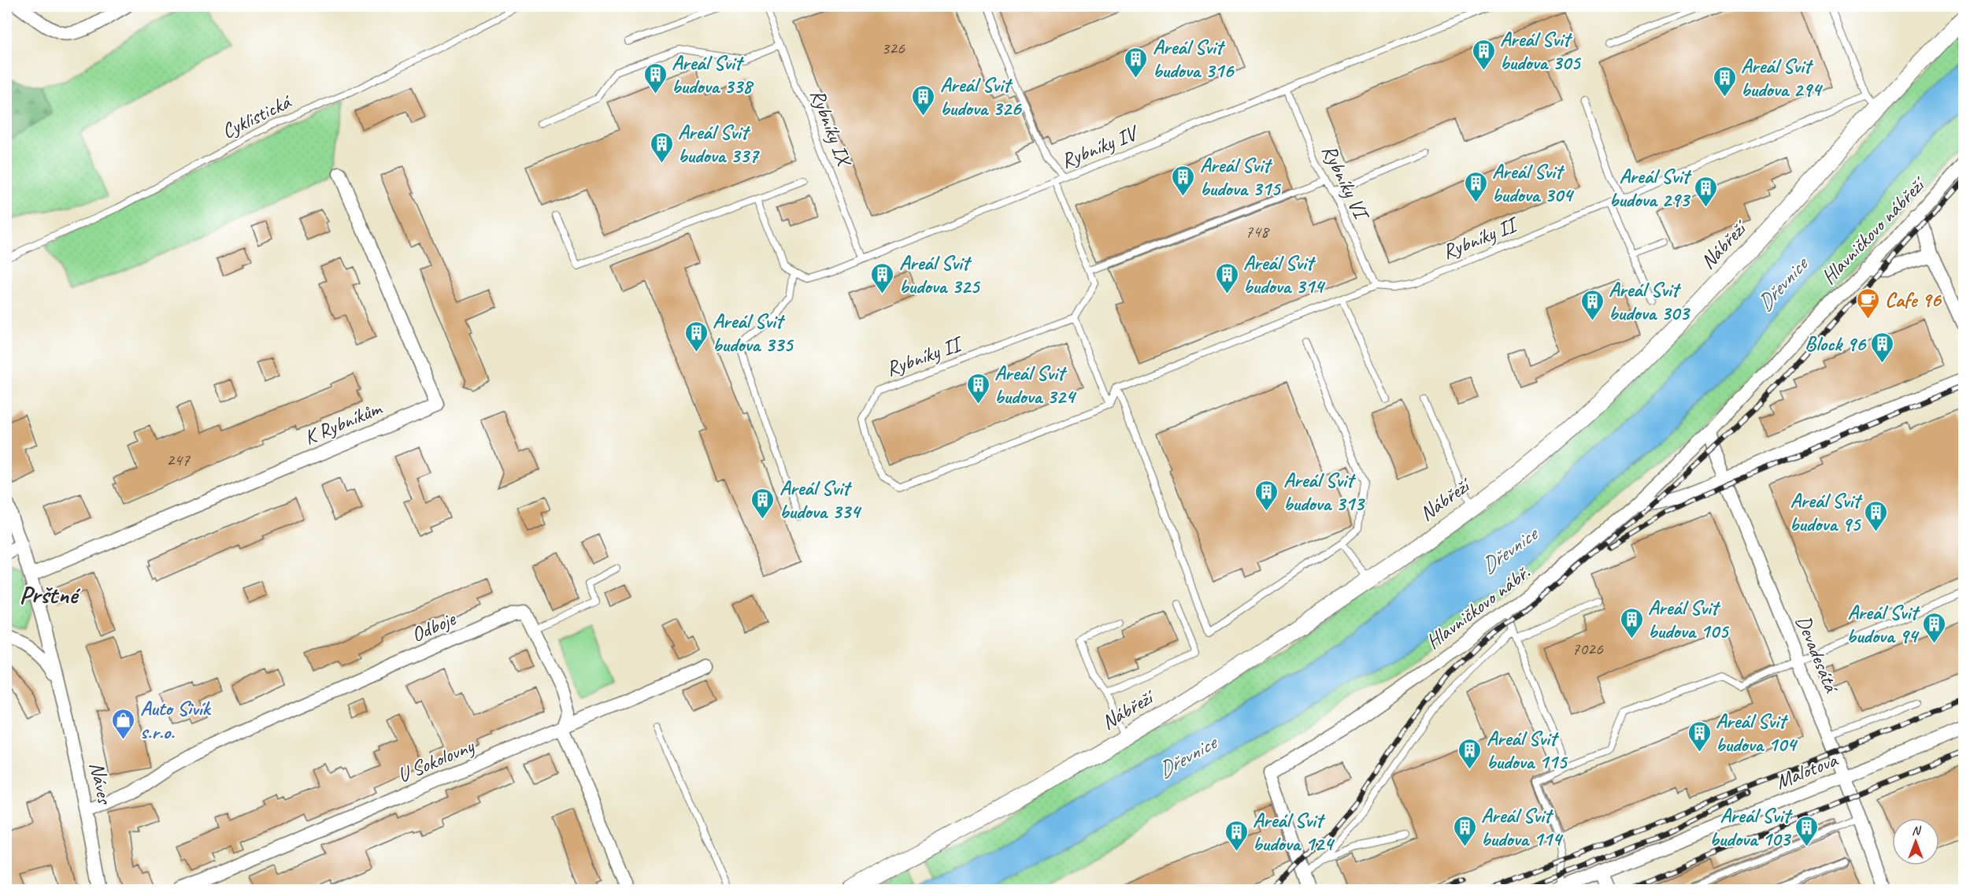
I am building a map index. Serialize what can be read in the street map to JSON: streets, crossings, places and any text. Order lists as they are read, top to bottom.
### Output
{
  "streets": {
    "street": [
      "Hlavničkovo nábřeží",
      "Nábřeží",
      "K Rybníkům",
      "Hlavničkovo nábř.",
      "Odboje",
      "Devadesátá",
      "U Sokolovny",
      "Malotova",
      "Náves"
    ],
    "lane": [
      "Cyklistická",
      "Rybníky IX",
      "Rybníky IV",
      "Rybníky VI",
      "Rybníky II"
    ]
  },
  "crossings": [
    ["Rybníky IX", "Rybníky IV"],
    ["Rybníky IV", "Rybníky VI"],
    ["Rybníky VI", "Rybníky II"],
    ["Hlavničkovo nábřeží", "Hlavničkovo nábř."],
    ["Rybníky II", "Nábřeží"],
    ["K Rybníkům", "Náves"],
    ["Hlavničkovo nábř.", "Devadesátá"],
    ["Odboje", "U Sokolovny"],
    ["Odboje", "Náves"],
    ["Devadesátá", "Malotova"]
  ],
  "districts": ["Prštné"],
  "water": ["Dřevnice"],
  "places": {
    "building": [
      "Areál Svit budova 305",
      "Areál Svit budova 316",
      "Areál Svit budova 338",
      "Areál Svit budova 294",
      "Areál Svit budova 326",
      "Areál Svit budova 337",
      "Areál Svit budova 315",
      "Areál Svit budova 304",
      "Areál Svit budova 293",
      "Areál Svit budova 325",
      "Areál Svit budova 314",
      "Areál Svit budova 303",
      "Areál Svit budova 335",
      "Block 96",
      "Areál Svit budova 324",
      "Areál Svit budova 313",
      "Areál Svit budova 334",
      "Areál Svit budova 95",
      "Areál Svit budova 105",
      "Areál Svit budova 94",
      "Areál Svit budova 104",
      "Areál Svit budova 115",
      "Areál Svit budova 114",
      "Areál Svit budova 103",
      "Areál Svit budova 124"
    ],
    "cafe": ["Cafe 96"],
    "shop": ["Auto Sivík s.r.o."]
  },
  "house_numbers": [
    "326",
    "748",
    "247",
    "7026"
  ],
  "north": "top"
}
